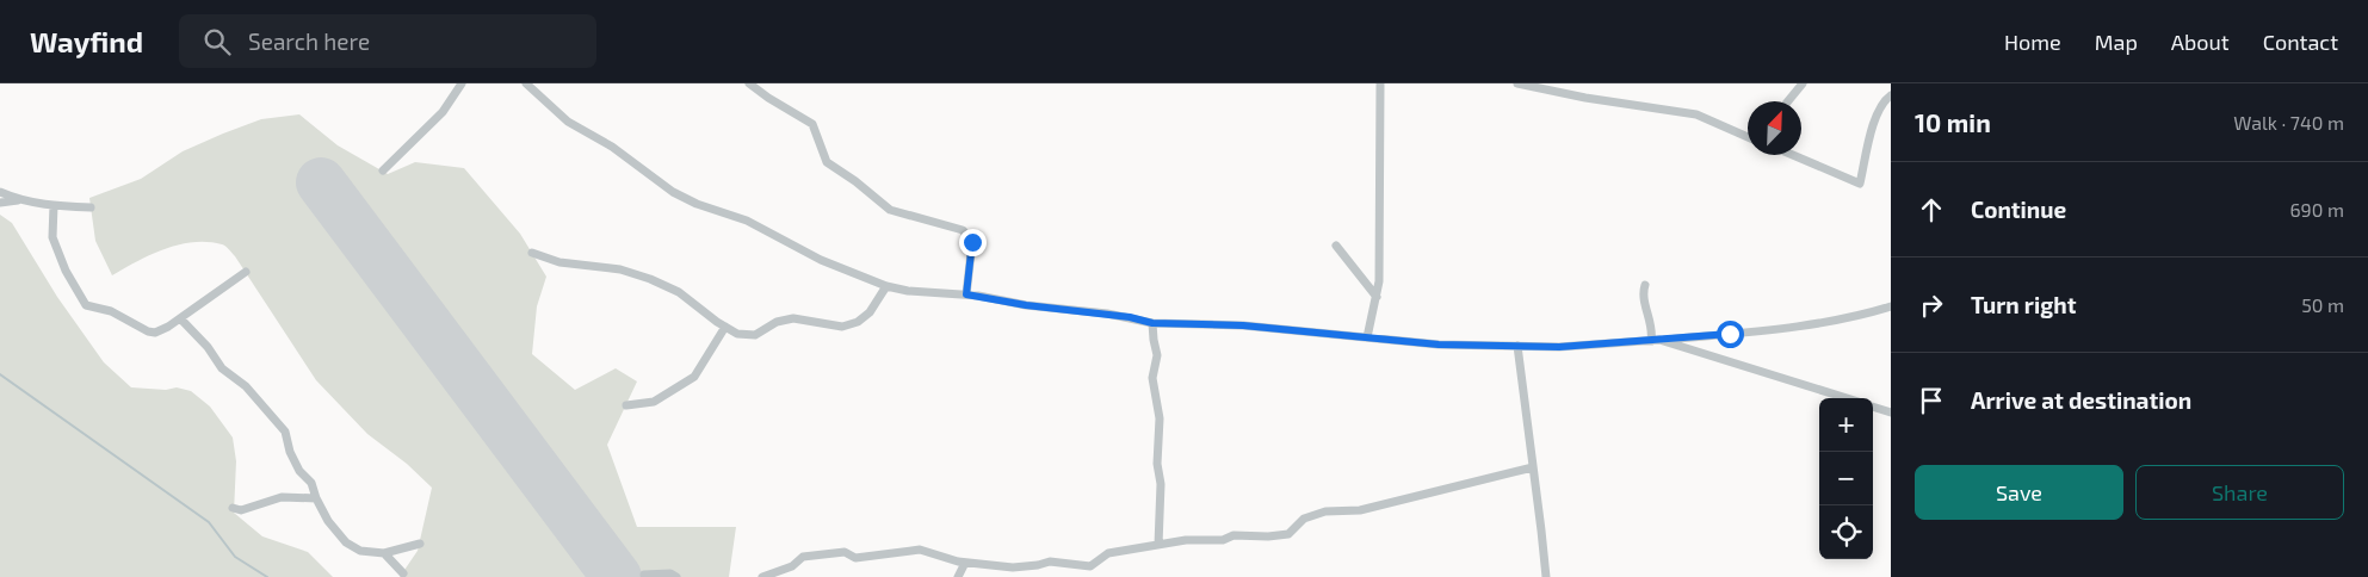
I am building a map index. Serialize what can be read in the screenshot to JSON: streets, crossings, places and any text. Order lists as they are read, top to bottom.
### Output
{
  "north": "top right",
  "page": {
    "header": "Wayfind",
    "search": "Search here",
    "nav": [
      "Home",
      "Map",
      "About",
      "Contact"
    ],
    "heading": ["10 min", "Walk · 740 m"],
    "list": [
      ["Continue", "690 m"],
      ["Turn right", "50 m"],
      "Arrive at destination"
    ],
    "map_buttons": ["+", "−"],
    "buttons": ["Save", "Share"]
  }
}
